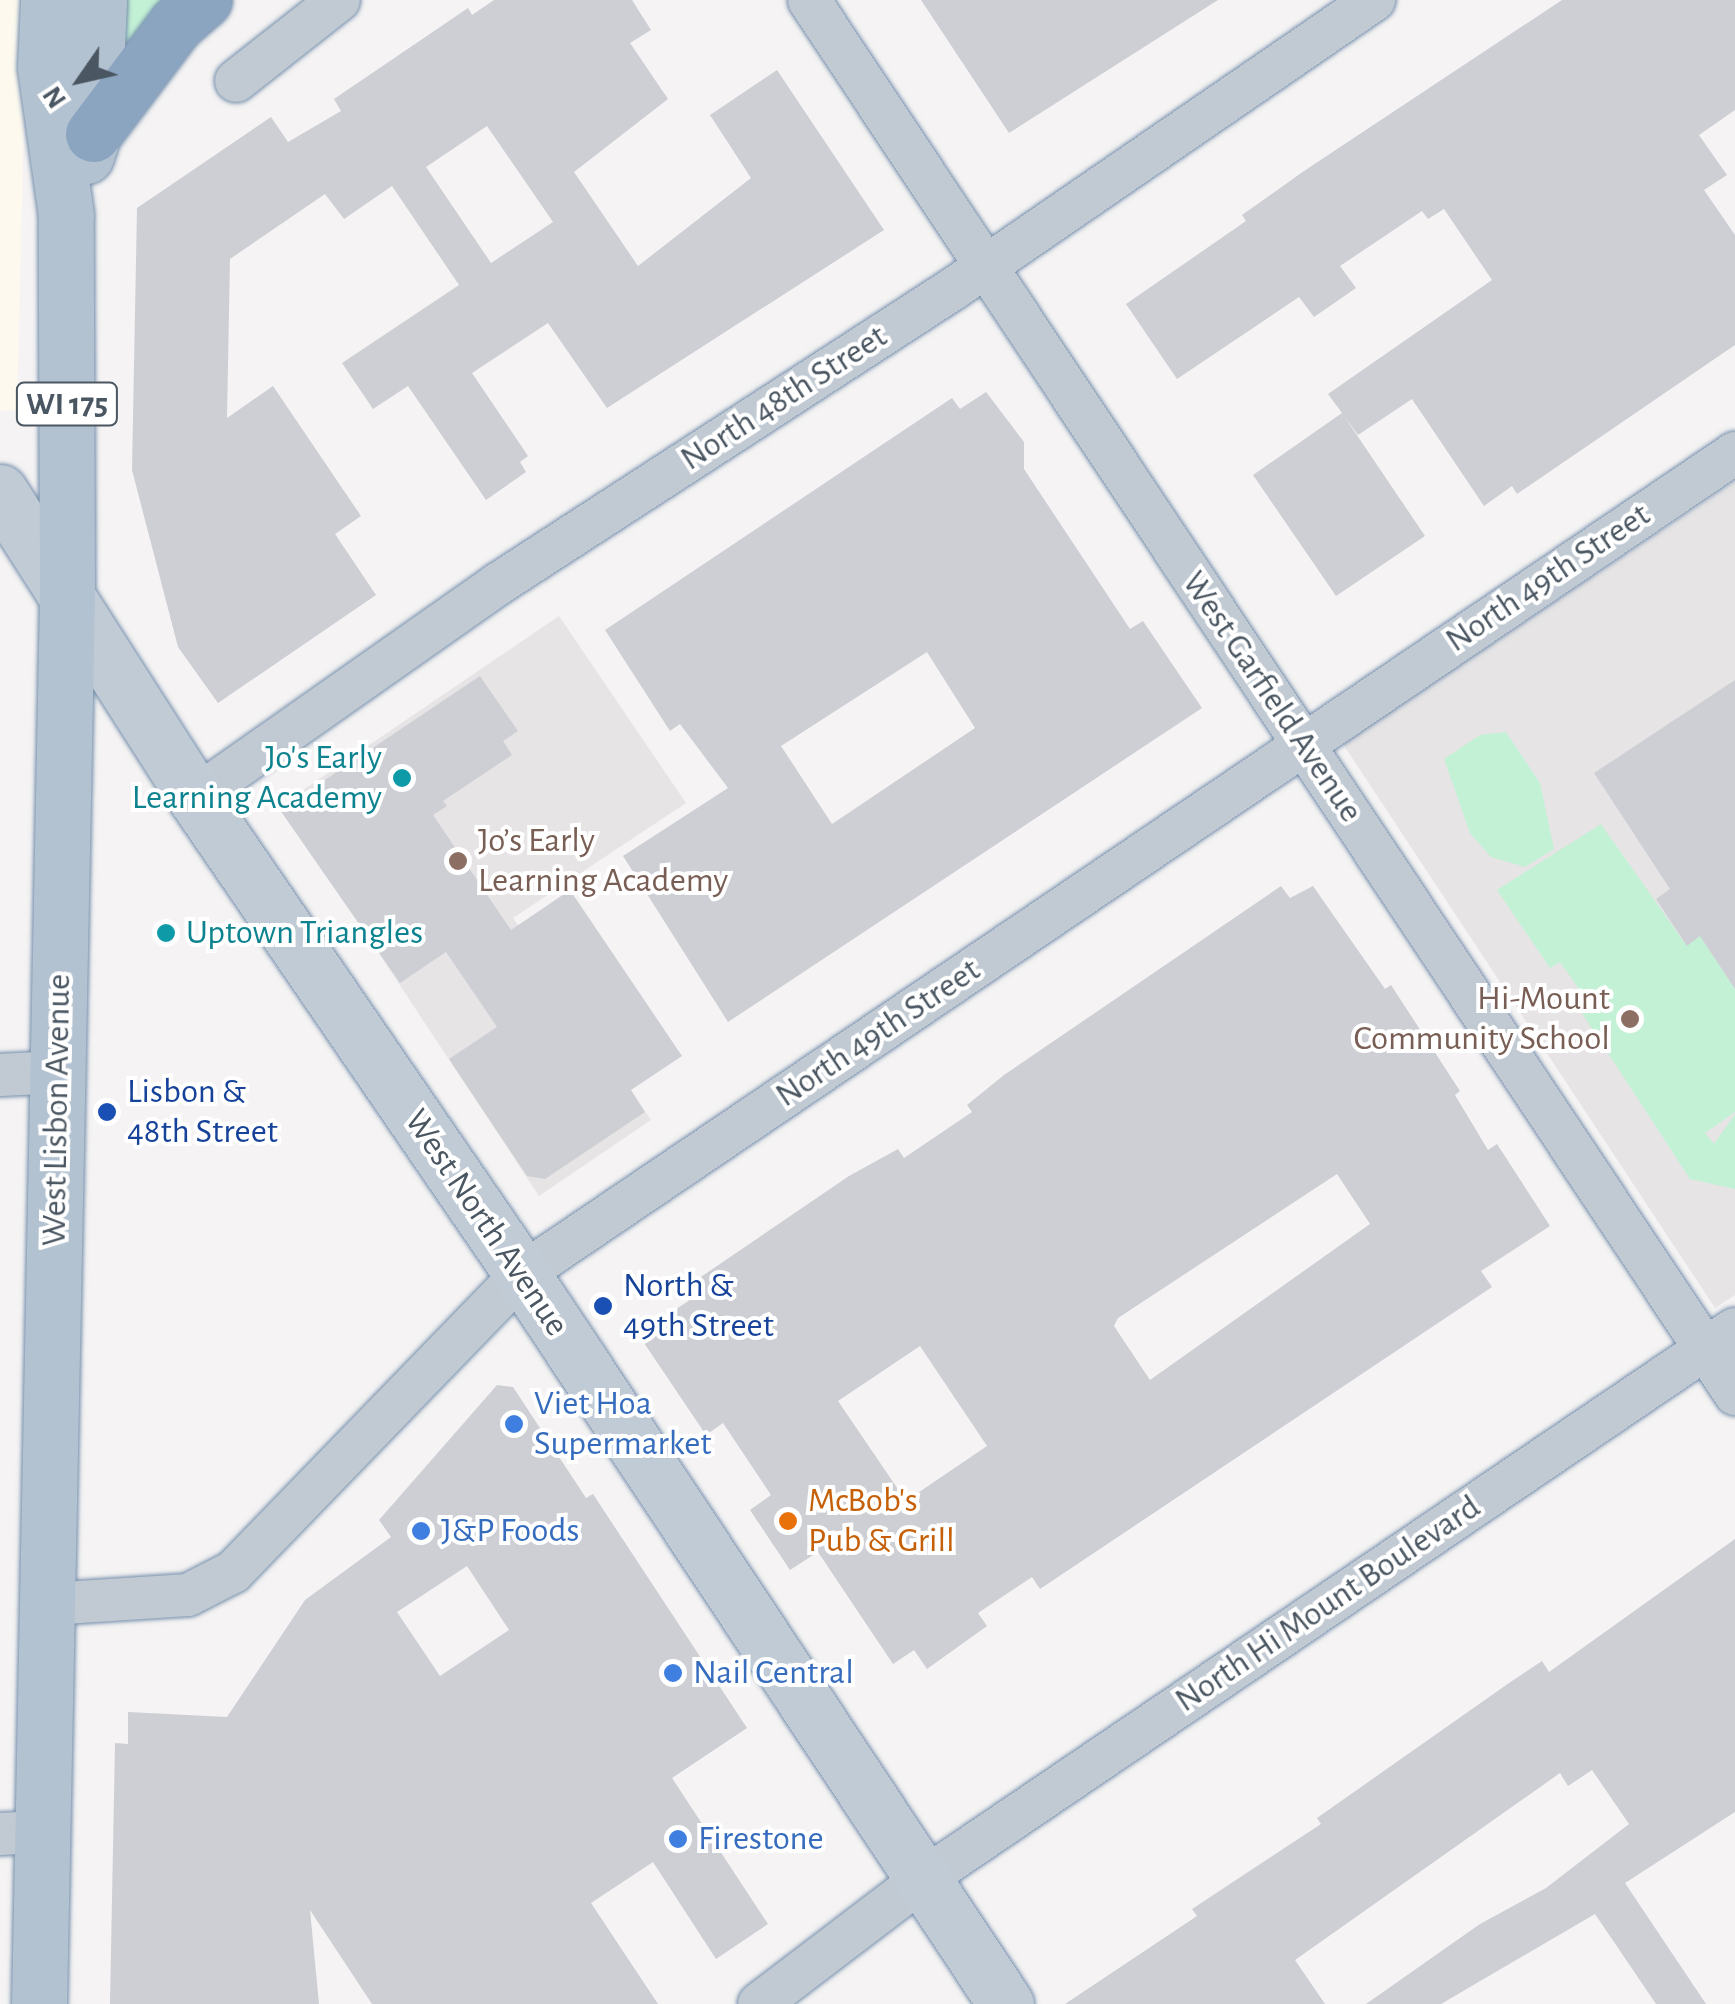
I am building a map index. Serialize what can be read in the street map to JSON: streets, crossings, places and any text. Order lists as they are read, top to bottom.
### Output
{
  "streets": {
    "highway": ["WI 175"],
    "main road": ["West Lisbon Avenue", "West North Avenue"],
    "street": [
      "North 48th Street",
      "North 49th Street",
      "West Garfield Avenue",
      "North Hi Mount Boulevard"
    ]
  },
  "crossings": [
    ["North 48th Street", "West Garfield Avenue"],
    ["North 48th Street", "West North Avenue"],
    ["WI 175", "West Lisbon Avenue"],
    ["North 49th Street", "West Garfield Avenue"],
    ["North 49th Street", "West Lisbon Avenue"],
    ["North 49th Street", "West North Avenue"],
    ["West Garfield Avenue", "North Hi Mount Boulevard"],
    ["West Lisbon Avenue", "West North Avenue"],
    ["West North Avenue", "North Hi Mount Boulevard"]
  ],
  "places": [
    "Jo's Early Learning Academy",
    "Jo’s Early Learning Academy",
    "Uptown Triangles",
    "Hi-Mount Community School",
    "Lisbon & 48th Street",
    "North & 49th Street",
    "Viet Hoa Supermarket",
    "McBob's Pub & Grill",
    "J&P Foods",
    "Nail Central",
    "Firestone"
  ],
  "north": "bottom left"
}
